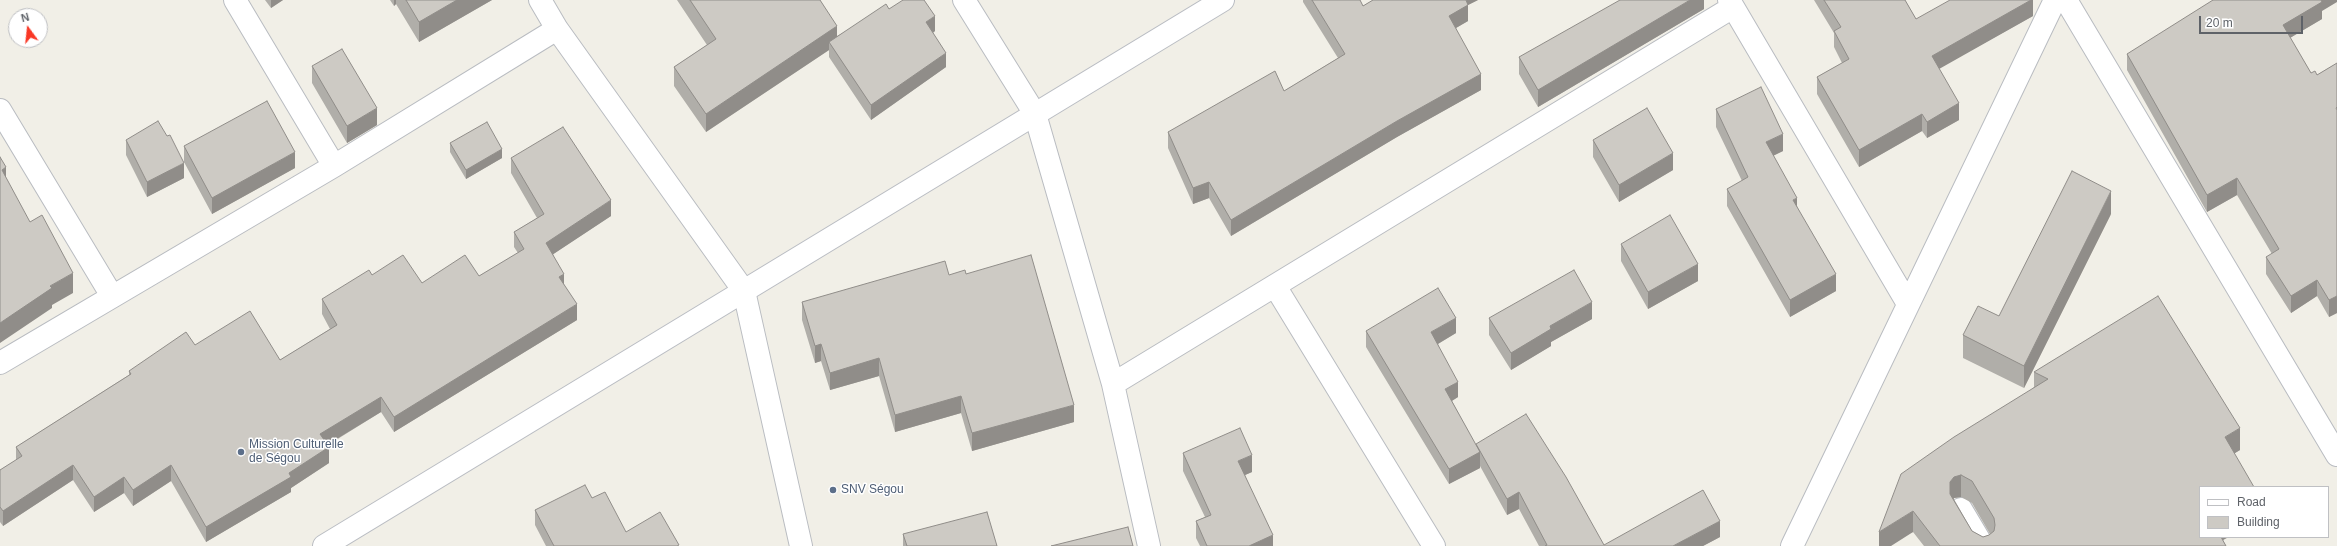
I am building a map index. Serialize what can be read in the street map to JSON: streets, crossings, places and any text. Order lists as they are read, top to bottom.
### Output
{
  "places": ["Mission Culturelle de Ségou", "SNV Ségou"],
  "legend": ["Road", "Building"],
  "scale_bar": "20 m",
  "north": "top"
}
